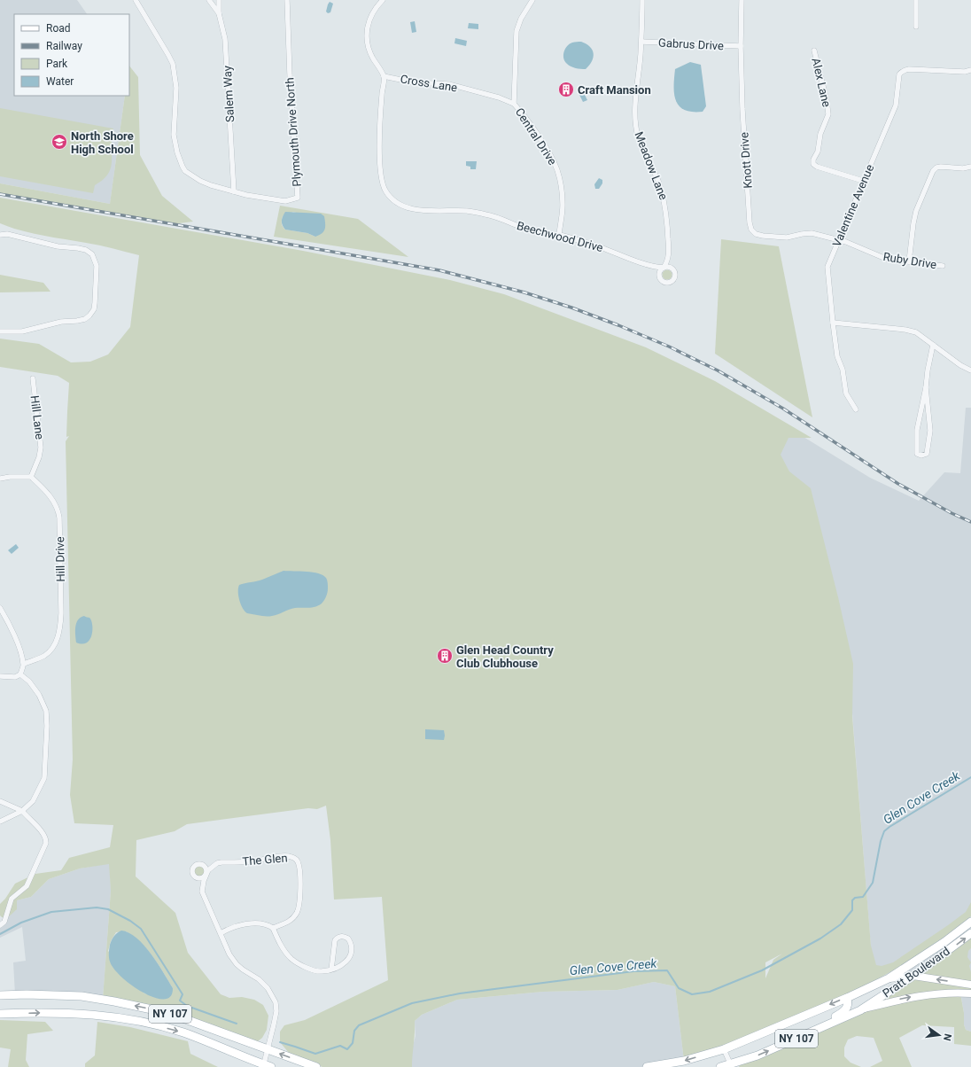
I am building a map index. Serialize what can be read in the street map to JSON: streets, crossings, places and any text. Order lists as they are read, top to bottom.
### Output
{
  "streets": {
    "main road": ["Pratt Boulevard", "NY 107"],
    "street": [
      "Gabrus Drive",
      "Alex Lane",
      "Cross Lane",
      "Salem Way",
      "Plymouth Drive North",
      "Central Drive",
      "Knott Drive",
      "Meadow Lane",
      "Valentine Avenue",
      "Beechwood Drive",
      "Ruby Drive",
      "Hill Lane",
      "Hill Drive",
      "The Glen"
    ]
  },
  "crossings": [
    ["Gabrus Drive", "Knott Drive"],
    ["Gabrus Drive", "Meadow Lane"],
    ["Alex Lane", "Valentine Avenue"],
    ["Cross Lane", "Central Drive"],
    ["Cross Lane", "Beechwood Drive"],
    ["Salem Way", "Plymouth Drive North"],
    ["Central Drive", "Beechwood Drive"],
    ["Knott Drive", "Valentine Avenue"],
    ["Knott Drive", "Ruby Drive"],
    ["Meadow Lane", "Beechwood Drive"],
    ["Valentine Avenue", "Ruby Drive"],
    ["Hill Lane", "Hill Drive"],
    ["The Glen", "NY 107"],
    ["Pratt Boulevard", "NY 107"]
  ],
  "water": ["Glen Cove Creek"],
  "places": {
    "building": ["Craft Mansion", "Glen Head Country Club Clubhouse"],
    "school or university": ["North Shore High School"]
  },
  "legend": [
    "Road",
    "Railway",
    "Park",
    "Water"
  ],
  "north": "right"
}
